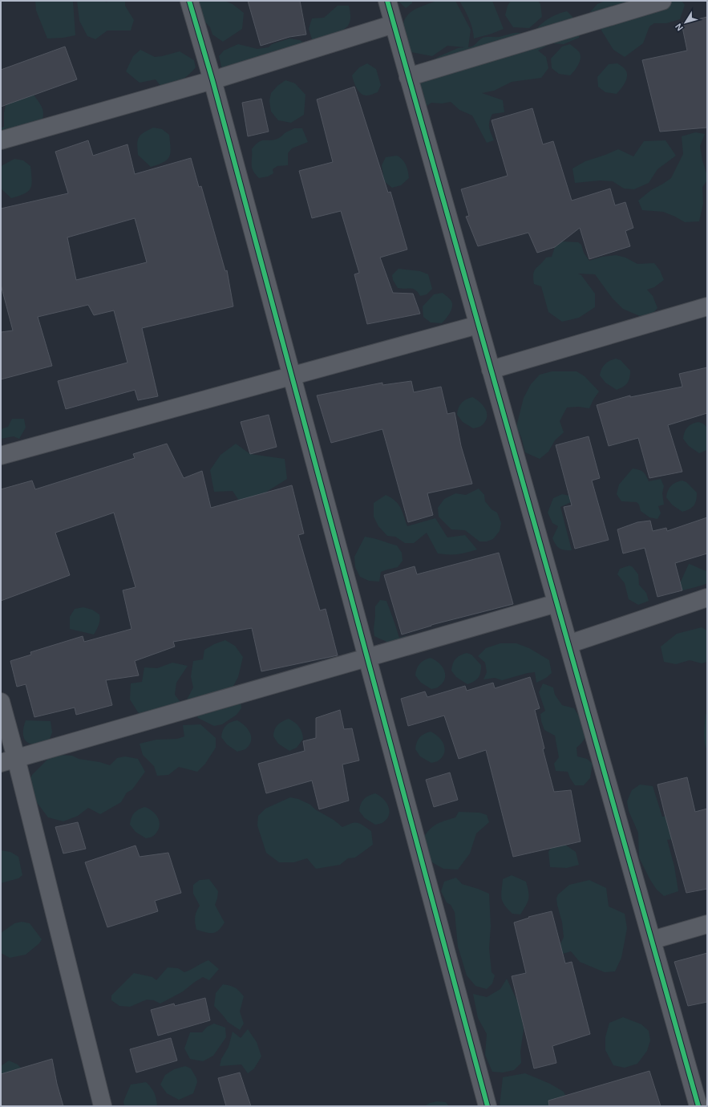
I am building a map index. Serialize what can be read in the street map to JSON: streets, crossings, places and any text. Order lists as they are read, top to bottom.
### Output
{
  "north": "bottom left"
}
